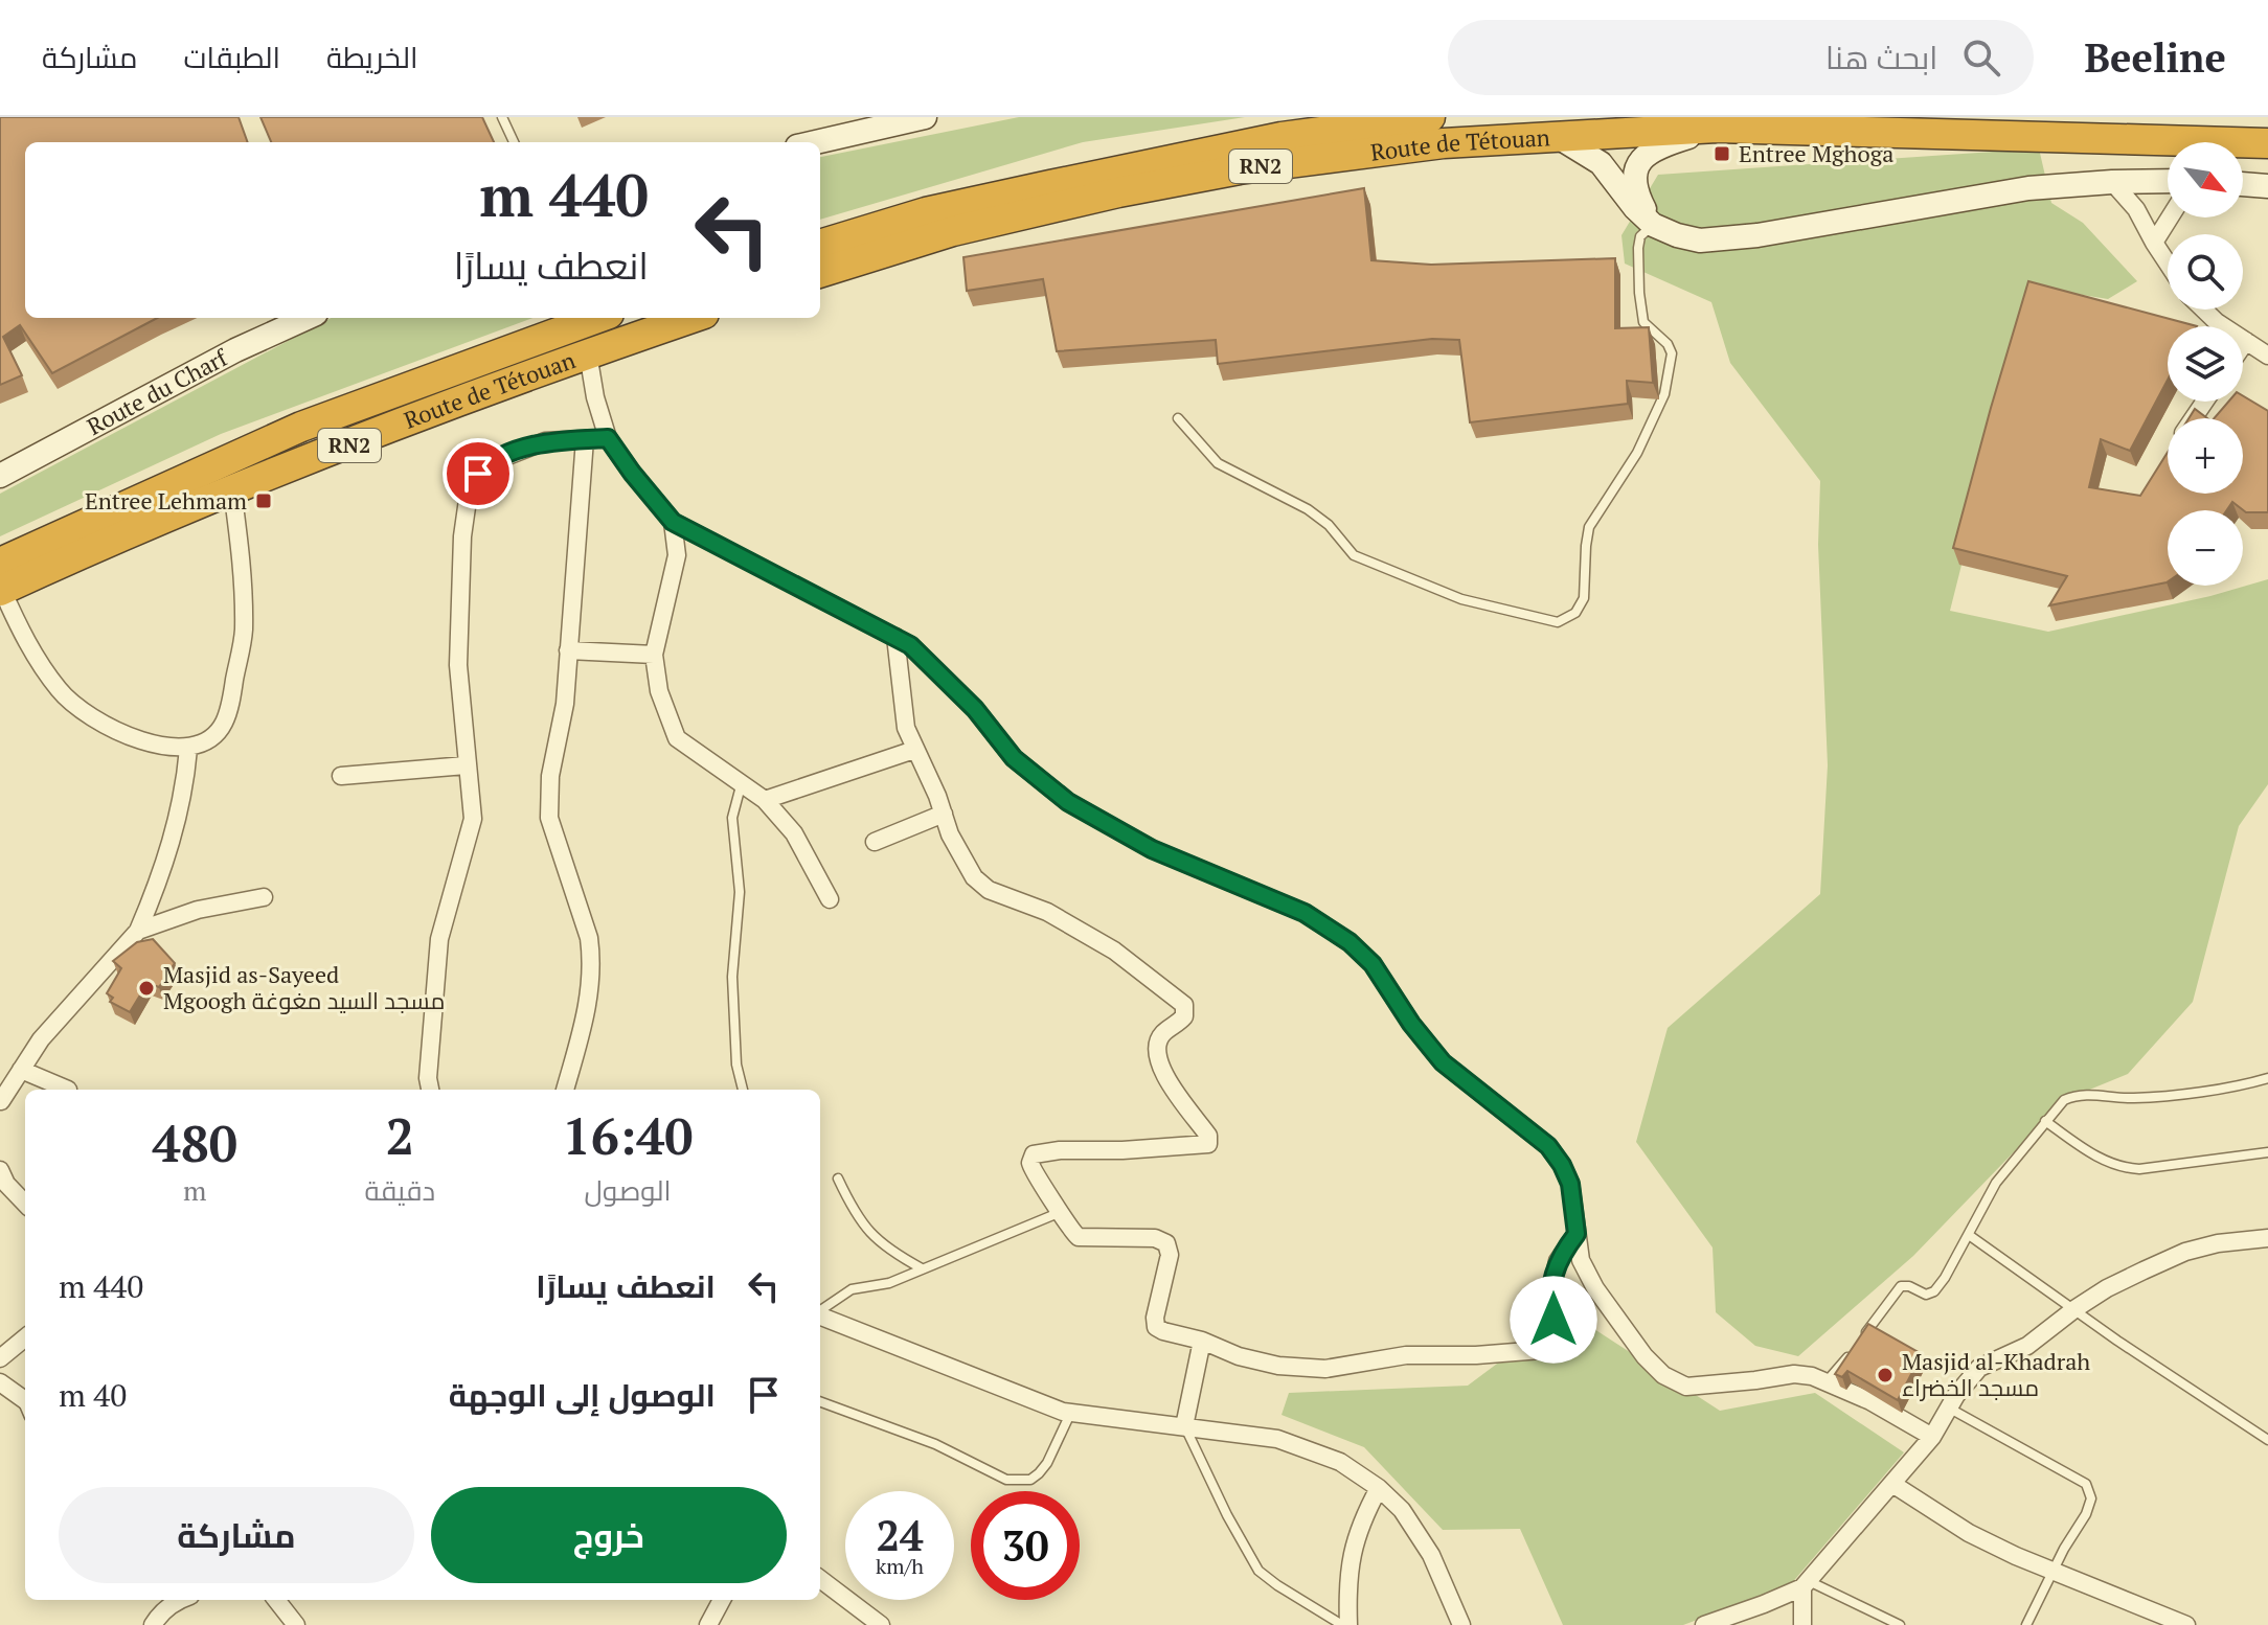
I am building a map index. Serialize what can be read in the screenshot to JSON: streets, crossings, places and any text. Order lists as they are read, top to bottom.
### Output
{
  "streets": {
    "highway": ["Route de Tétouan", "RN2"],
    "street": ["Route du Charf"]
  },
  "places": {
    "transit": ["Entree Mghoga", "Entree Lehmam"],
    "other": ["Masjid as-Sayeed Mgoogh مسجد السيد مغوغة", "Masjid al-Khadrah مسجد الخضراء"]
  },
  "north": "bottom right",
  "page": {
    "header": "Beeline",
    "search": "ابحث هنا",
    "nav": ["الخريطة", "الطبقات", "مشاركة"],
    "map_buttons": ["+", "−"],
    "turn": ["440 m", "انعطف يسارًا"],
    "eta": [
      "16:40",
      "الوصول",
      "2",
      "دقيقة",
      "480",
      "m"
    ],
    "list": [
      {
        "name": "انعطف يسارًا",
        "value": "440 m"
      },
      {
        "name": "الوصول إلى الوجهة",
        "value": "40 m"
      }
    ],
    "buttons": ["خروج", "مشاركة"],
    "speed": "24 km/h",
    "limit": "30"
  }
}
